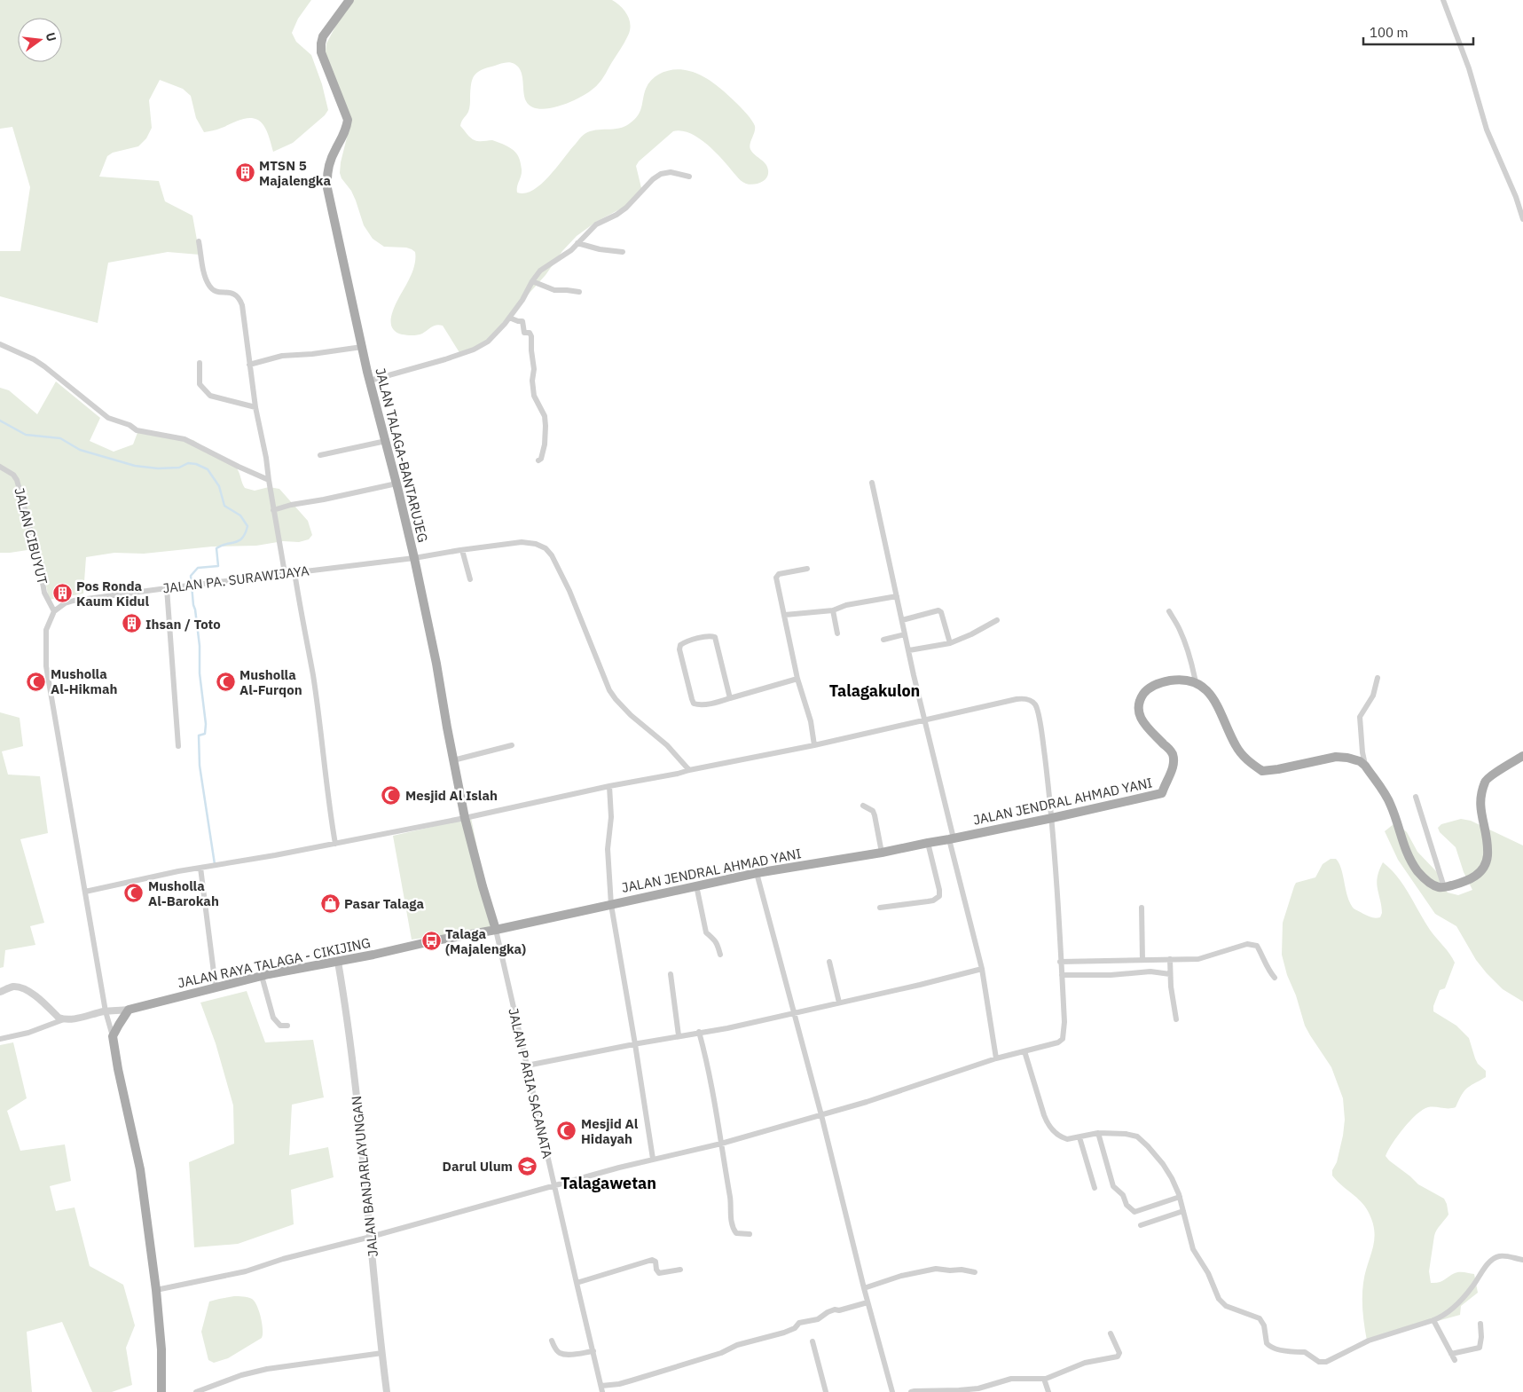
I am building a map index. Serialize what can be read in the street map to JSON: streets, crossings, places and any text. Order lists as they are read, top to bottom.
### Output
{
  "streets": {
    "main road": ["JALAN TALAGA-BANTARUJEG", "JALAN JENDRAL AHMAD YANI", "JALAN RAYA TALAGA - CIKIJING"],
    "street": [
      "JALAN CIBUYUT",
      "JALAN PA. SURAWIJAYA",
      "JALAN P ARIA SACANATA",
      "JALAN BANJARLAYUNGAN"
    ]
  },
  "crossings": [
    ["JALAN TALAGA-BANTARUJEG", "JALAN PA. SURAWIJAYA"],
    ["JALAN TALAGA-BANTARUJEG", "JALAN JENDRAL AHMAD YANI"],
    ["JALAN TALAGA-BANTARUJEG", "JALAN RAYA TALAGA - CIKIJING"],
    ["JALAN TALAGA-BANTARUJEG", "JALAN P ARIA SACANATA"],
    ["JALAN CIBUYUT", "JALAN PA. SURAWIJAYA"],
    ["JALAN JENDRAL AHMAD YANI", "JALAN RAYA TALAGA - CIKIJING"],
    ["JALAN JENDRAL AHMAD YANI", "JALAN P ARIA SACANATA"],
    ["JALAN RAYA TALAGA - CIKIJING", "JALAN P ARIA SACANATA"],
    ["JALAN RAYA TALAGA - CIKIJING", "JALAN BANJARLAYUNGAN"]
  ],
  "districts": ["Talagakulon", "Talagawetan"],
  "places": {
    "building": ["MTSN 5 Majalengka", "Pos Ronda Kaum Kidul", "Ihsan / Toto"],
    "mosque": [
      "Musholla Al-Hikmah",
      "Musholla Al-Furqon",
      "Mesjid Al Islah",
      "Musholla Al-Barokah",
      "Mesjid Al Hidayah"
    ],
    "shop": ["Pasar Talaga"],
    "bus stop": ["Talaga (Majalengka)"],
    "school or university": ["Darul Ulum"]
  },
  "scale_bar": "100 m",
  "north": "right"
}
